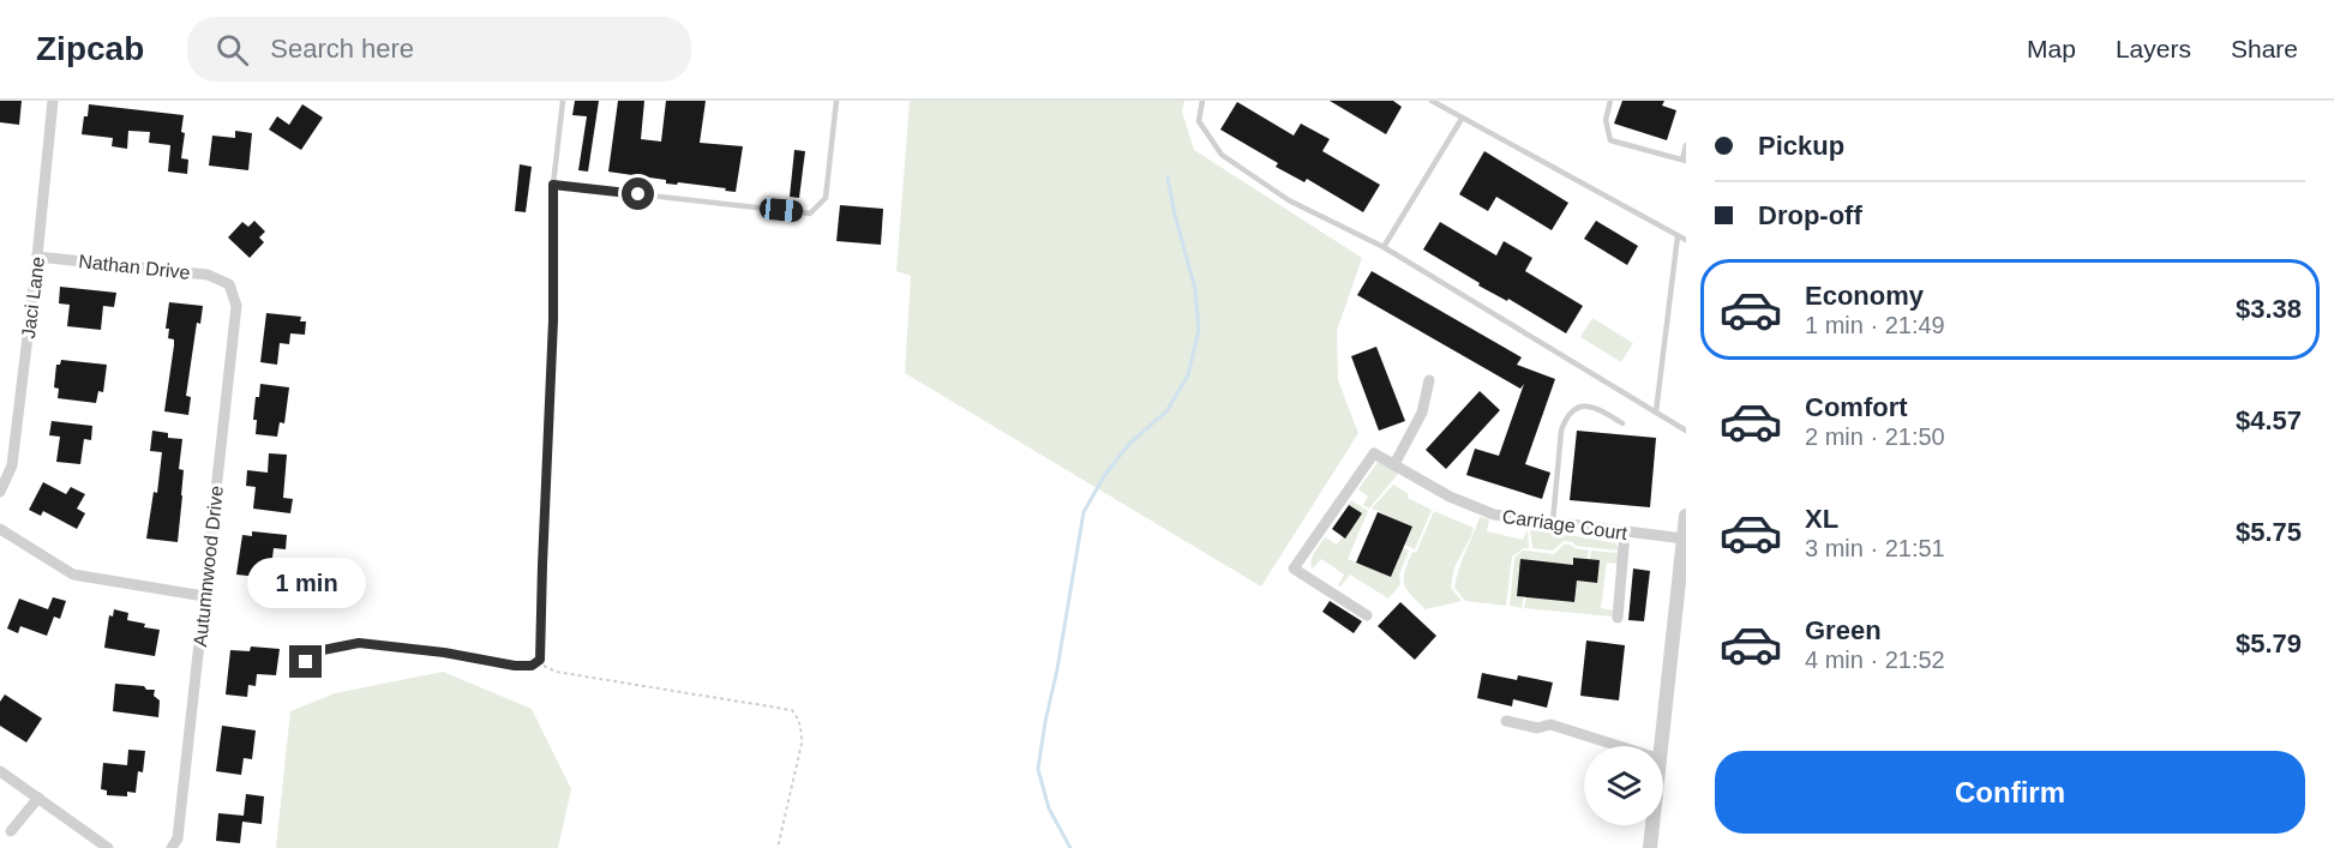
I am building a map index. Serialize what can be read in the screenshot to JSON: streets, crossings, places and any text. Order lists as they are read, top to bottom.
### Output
{
  "streets": {
    "street": [
      "Nathan Drive",
      "Jaci Lane",
      "Carriage Court",
      "Autumnwood Drive"
    ]
  },
  "crossings": [
    ["Nathan Drive", "Jaci Lane"],
    ["Nathan Drive", "Autumnwood Drive"]
  ],
  "page": {
    "header": "Zipcab",
    "search": "Search here",
    "nav": ["Map", "Layers", "Share"],
    "banner": ["Pickup", "Drop-off"],
    "list": [
      {
        "name": "Economy",
        "note": "1 min · 21:49",
        "value": "$3.38"
      },
      {
        "name": "Comfort",
        "note": "2 min · 21:50",
        "value": "$4.57"
      },
      {
        "name": "XL",
        "note": "3 min · 21:51",
        "value": "$5.75"
      },
      {
        "name": "Green",
        "note": "4 min · 21:52",
        "value": "$5.79"
      }
    ],
    "bubble": "1 min",
    "buttons": "Confirm"
  }
}
